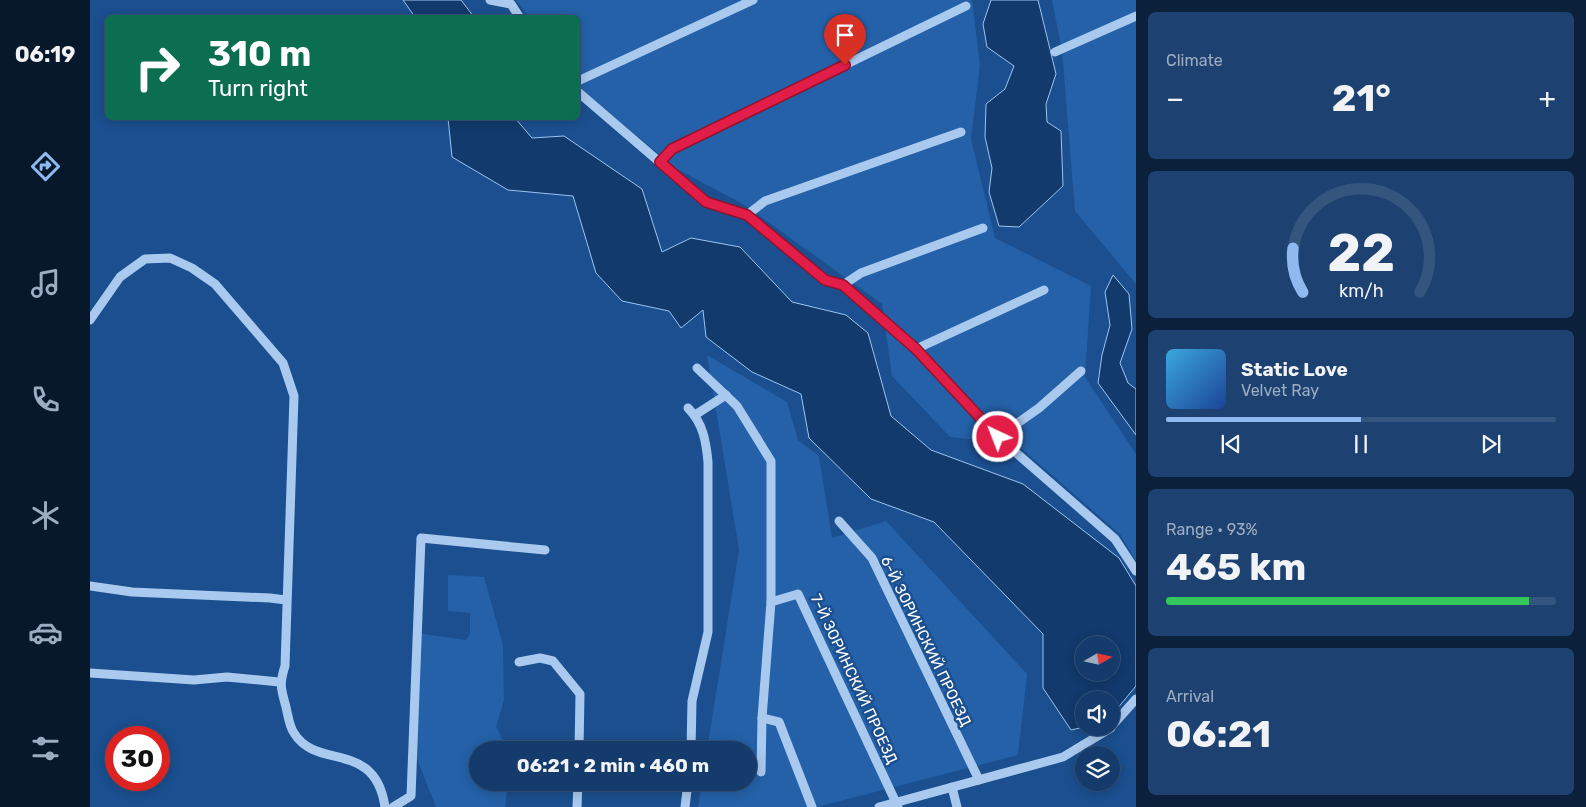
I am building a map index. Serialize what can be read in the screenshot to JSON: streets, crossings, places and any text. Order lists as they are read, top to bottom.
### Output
{
  "streets": {
    "street": ["6-Й ЗОРИНСКИЙ ПРОЕЗД", "7-Й ЗОРИНСКИЙ ПРОЕЗД"]
  },
  "north": "right",
  "page": {
    "tabs": "06:19",
    "tile": [
      "Climate",
      ["Range · 93%", "465 km"],
      ["Arrival", "06:21"]
    ],
    "turn": ["310 m", "Turn right"],
    "heat": ["−", "21°", "+"],
    "song": ["Static Love", "Velvet Ray"],
    "limit": "30",
    "trip": "06:21 · 2 min · 460 m",
    "gauge": ["22", "km/h"]
  }
}
